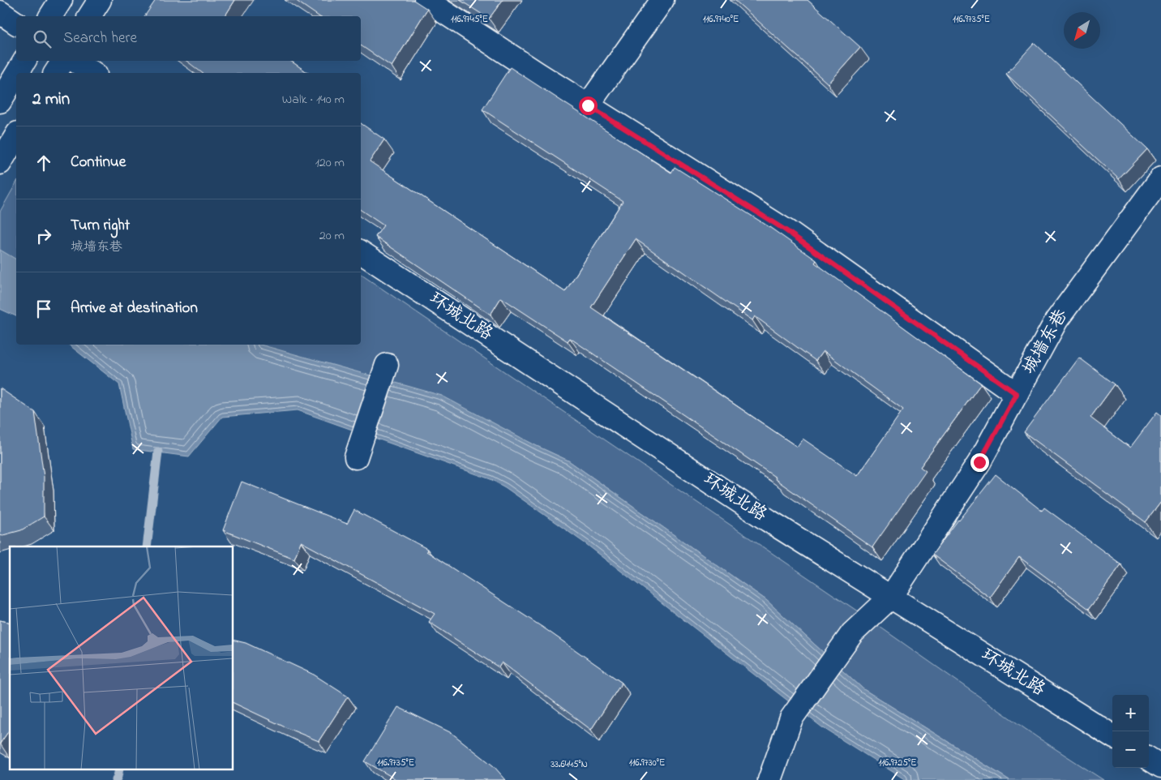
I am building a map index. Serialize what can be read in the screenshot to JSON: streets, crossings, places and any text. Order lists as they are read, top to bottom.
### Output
{
  "streets": {
    "street": ["环城北路", "城墙东巷"]
  },
  "crossings": [
    ["环城北路", "城墙东巷"]
  ],
  "north": "bottom left",
  "page": {
    "search": "Search here",
    "heading": ["2 min", "Walk · 140 m"],
    "list": [
      ["Continue", "120 m"],
      ["Turn right", "城墙东巷", "20 m"],
      "Arrive at destination"
    ],
    "map_buttons": ["+", "−"]
  },
  "coordinates": [
    "116.9745°E",
    "116.9740°E",
    "116.9735°E",
    "116.9730°E",
    "116.9725°E",
    "33.6445°N"
  ]
}
